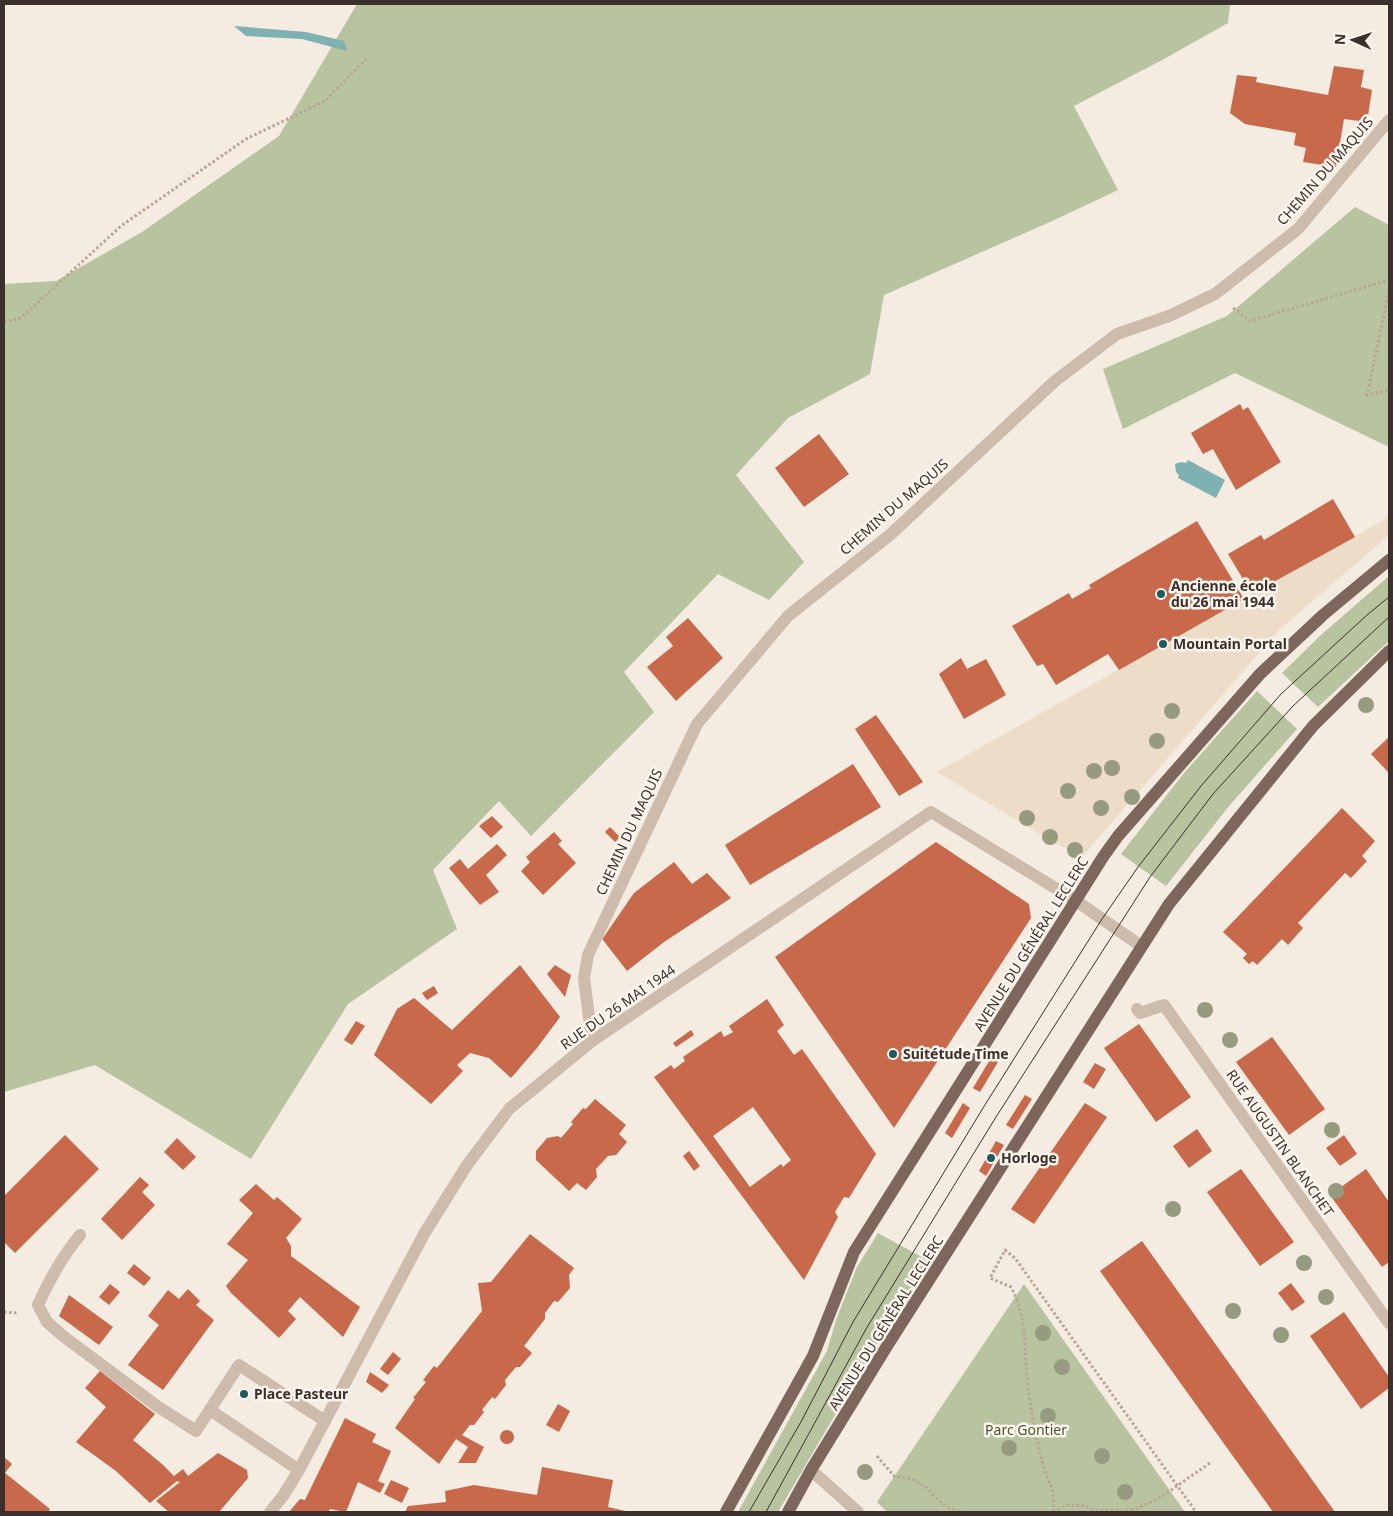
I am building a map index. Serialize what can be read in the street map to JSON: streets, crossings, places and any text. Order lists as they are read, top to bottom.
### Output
{
  "streets": {
    "main road": ["AVENUE DU GÉNÉRAL LECLERC"],
    "street": ["CHEMIN DU MAQUIS", "RUE DU 26 MAI 1944", "RUE AUGUSTIN BLANCHET"]
  },
  "crossings": [
    ["CHEMIN DU MAQUIS", "RUE DU 26 MAI 1944"],
    ["AVENUE DU GÉNÉRAL LECLERC", "RUE DU 26 MAI 1944"]
  ],
  "parks": ["Parc Gontier"],
  "places": [
    "Ancienne école du 26 mai 1944",
    "Mountain Portal",
    "Suitétude Time",
    "Horloge",
    "Place Pasteur"
  ],
  "north": "left"
}
